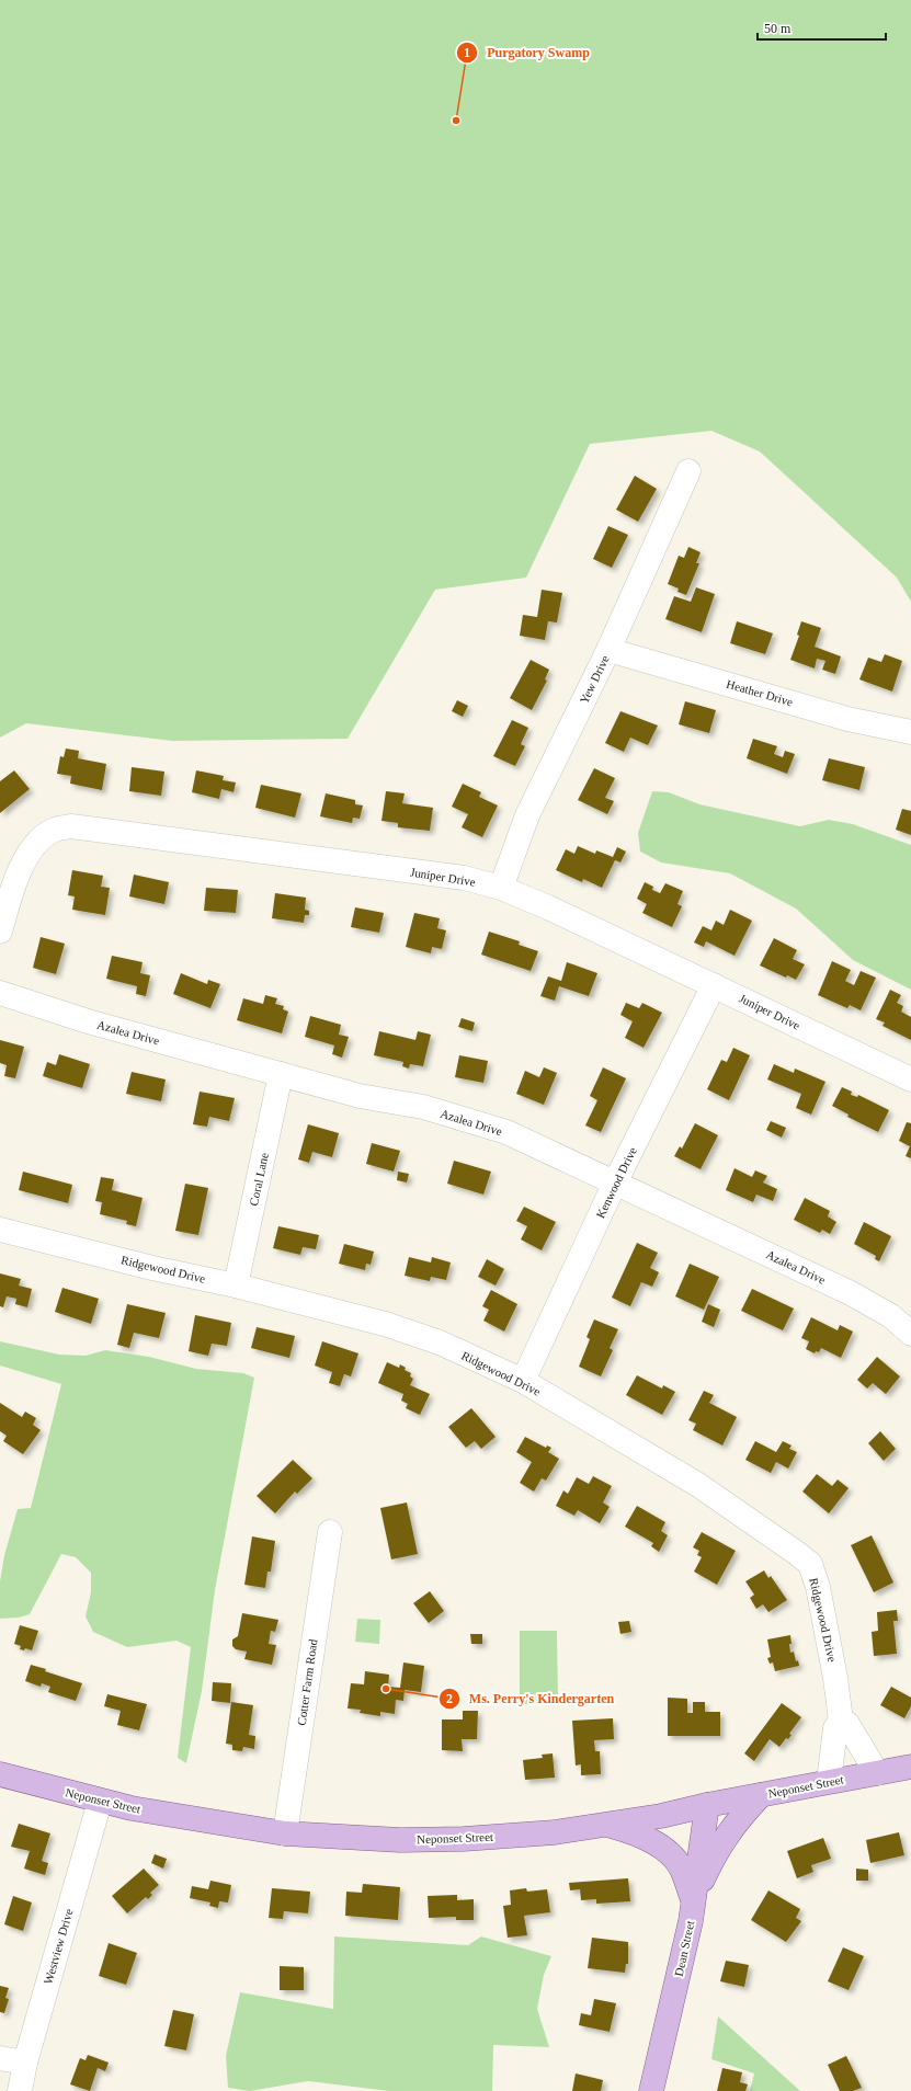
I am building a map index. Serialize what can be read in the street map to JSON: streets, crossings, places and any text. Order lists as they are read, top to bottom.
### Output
{
  "streets": {
    "main road": ["Neponset Street", "Dean Street"],
    "street": [
      "Yew Drive",
      "Heather Drive",
      "Juniper Drive",
      "Azalea Drive",
      "Coral Lane",
      "Kenwood Drive",
      "Ridgewood Drive",
      "Cotter Farm Road",
      "Westview Drive"
    ]
  },
  "crossings": [
    ["Yew Drive", "Heather Drive"],
    ["Yew Drive", "Juniper Drive"],
    ["Juniper Drive", "Kenwood Drive"],
    ["Azalea Drive", "Coral Lane"],
    ["Azalea Drive", "Kenwood Drive"],
    ["Coral Lane", "Ridgewood Drive"],
    ["Kenwood Drive", "Ridgewood Drive"],
    ["Ridgewood Drive", "Neponset Street"],
    ["Cotter Farm Road", "Neponset Street"],
    ["Neponset Street", "Westview Drive"],
    ["Neponset Street", "Dean Street"]
  ],
  "places": ["Purgatory Swamp", "Ms. Perry's Kindergarten"],
  "scale_bar": "50 m"
}
